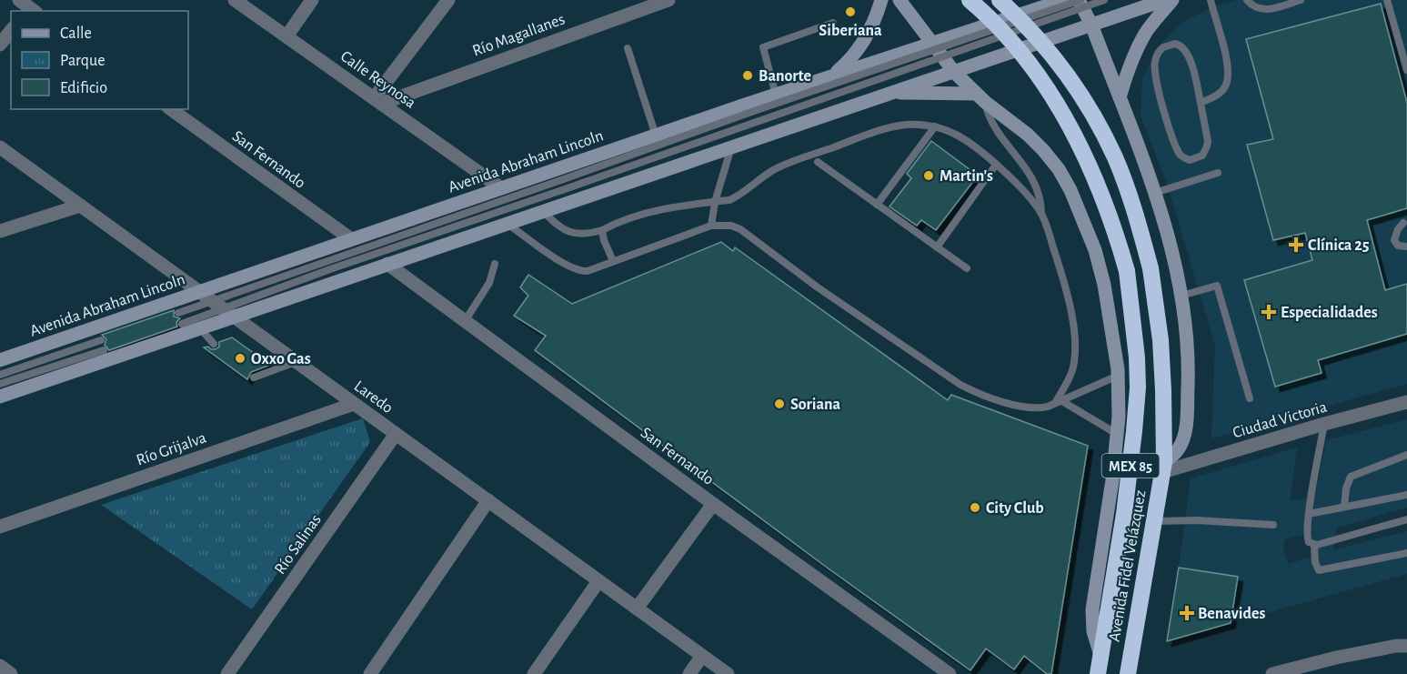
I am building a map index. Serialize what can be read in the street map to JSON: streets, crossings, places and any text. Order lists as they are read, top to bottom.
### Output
{
  "streets": {
    "highway": ["MEX 85", "Avenida Fidel Velázquez"],
    "main road": ["Avenida Abraham Lincoln"],
    "street": [
      "Río Magallanes",
      "Calle Reynosa",
      "San Fernando",
      "Laredo",
      "Ciudad Victoria",
      "Río Grijalva",
      "Río Salinas"
    ]
  },
  "crossings": [
    ["Río Magallanes", "Calle Reynosa"],
    ["Calle Reynosa", "Avenida Abraham Lincoln"],
    ["San Fernando", "Avenida Abraham Lincoln"],
    ["Avenida Abraham Lincoln", "Laredo"],
    ["Laredo", "Río Grijalva"],
    ["Laredo", "Río Salinas"],
    ["Ciudad Victoria", "Avenida Fidel Velázquez"]
  ],
  "places": {
    "other": [
      "Siberiana",
      "Banorte",
      "Martin's",
      "Oxxo Gas",
      "Soriana",
      "City Club"
    ],
    "health": ["Clínica 25", "Especialidades", "Benavides"]
  },
  "legend": ["Calle", "Parque", "Edificio"]
}
